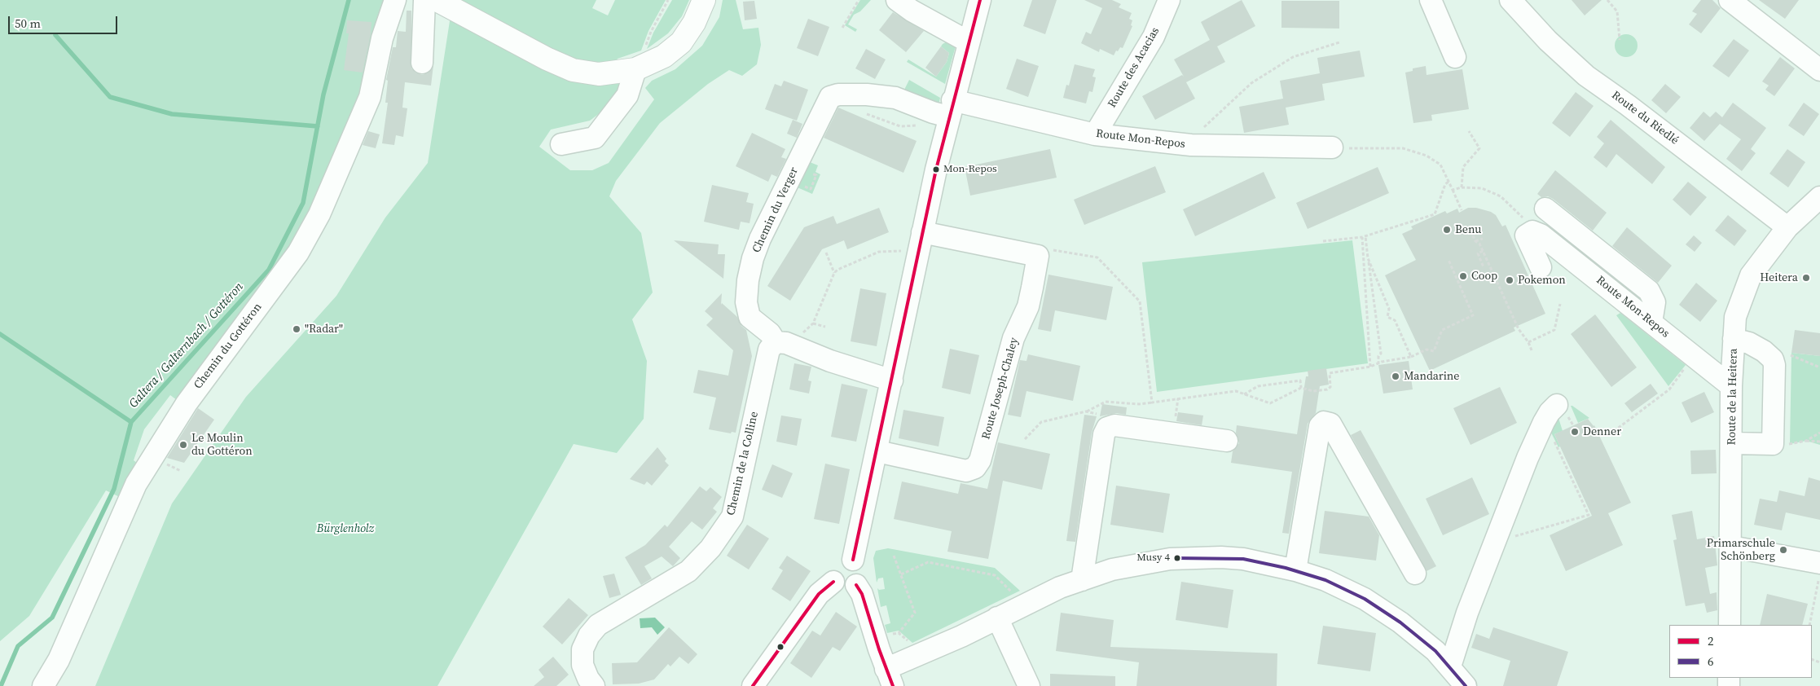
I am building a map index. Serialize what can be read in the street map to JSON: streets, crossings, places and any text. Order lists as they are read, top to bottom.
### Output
{
  "streets": {
    "street": [
      "Route des Acacias",
      "Route du Riedlé",
      "Route Mon-Repos",
      "Chemin du Verger",
      "Chemin du Gottéron",
      "Route Joseph-Chaley",
      "Route de la Heitera",
      "Chemin de la Colline"
    ]
  },
  "crossings": [
    ["Route des Acacias", "Route Mon-Repos"],
    ["Route du Riedlé", "Route de la Heitera"],
    ["Route Mon-Repos", "Chemin du Verger"],
    ["Route Mon-Repos", "Route de la Heitera"],
    ["Chemin du Verger", "Chemin de la Colline"]
  ],
  "water": ["Galtera / Galternbach / Gottéron"],
  "parks": ["Bürglenholz"],
  "places": [
    "Mon-Repos",
    "Benu",
    "Coop",
    "Heitera",
    "Pokemon",
    "\"Radar\"",
    "Mandarine",
    "Denner",
    "Le Moulin du Gottéron",
    "Primarschule Schönberg",
    "Musy 4"
  ],
  "lines": ["transit line 2", "transit line 6"],
  "legend": ["2", "6"],
  "scale_bar": "50 m"
}
